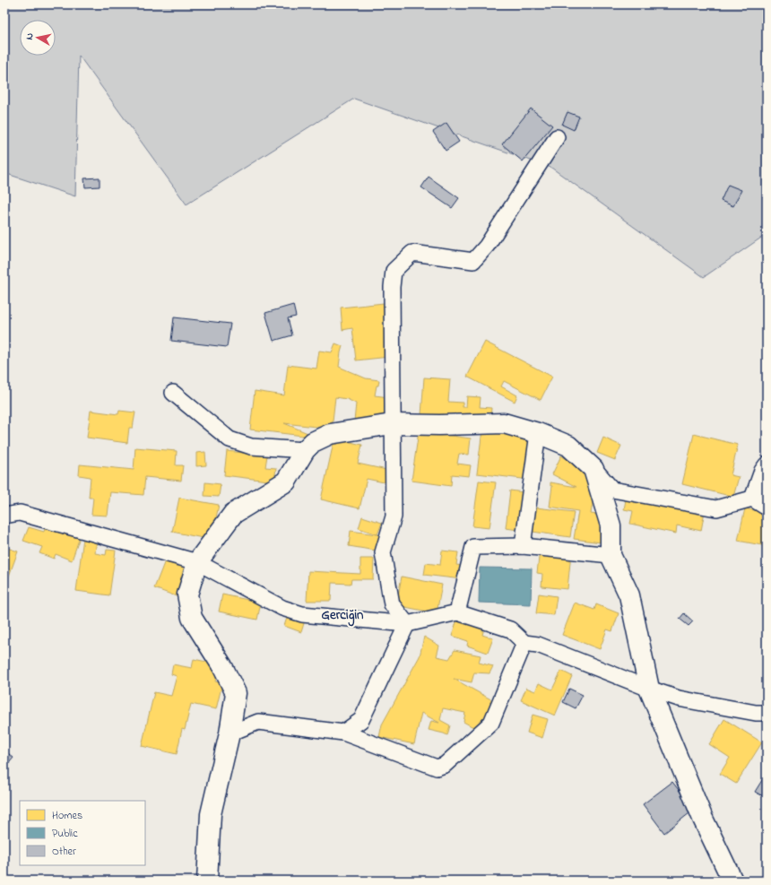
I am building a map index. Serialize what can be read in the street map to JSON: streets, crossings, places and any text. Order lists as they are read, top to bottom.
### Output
{
  "districts": ["Gerciğin"],
  "legend": ["Homes", "Public", "Other"],
  "north": "left"
}
